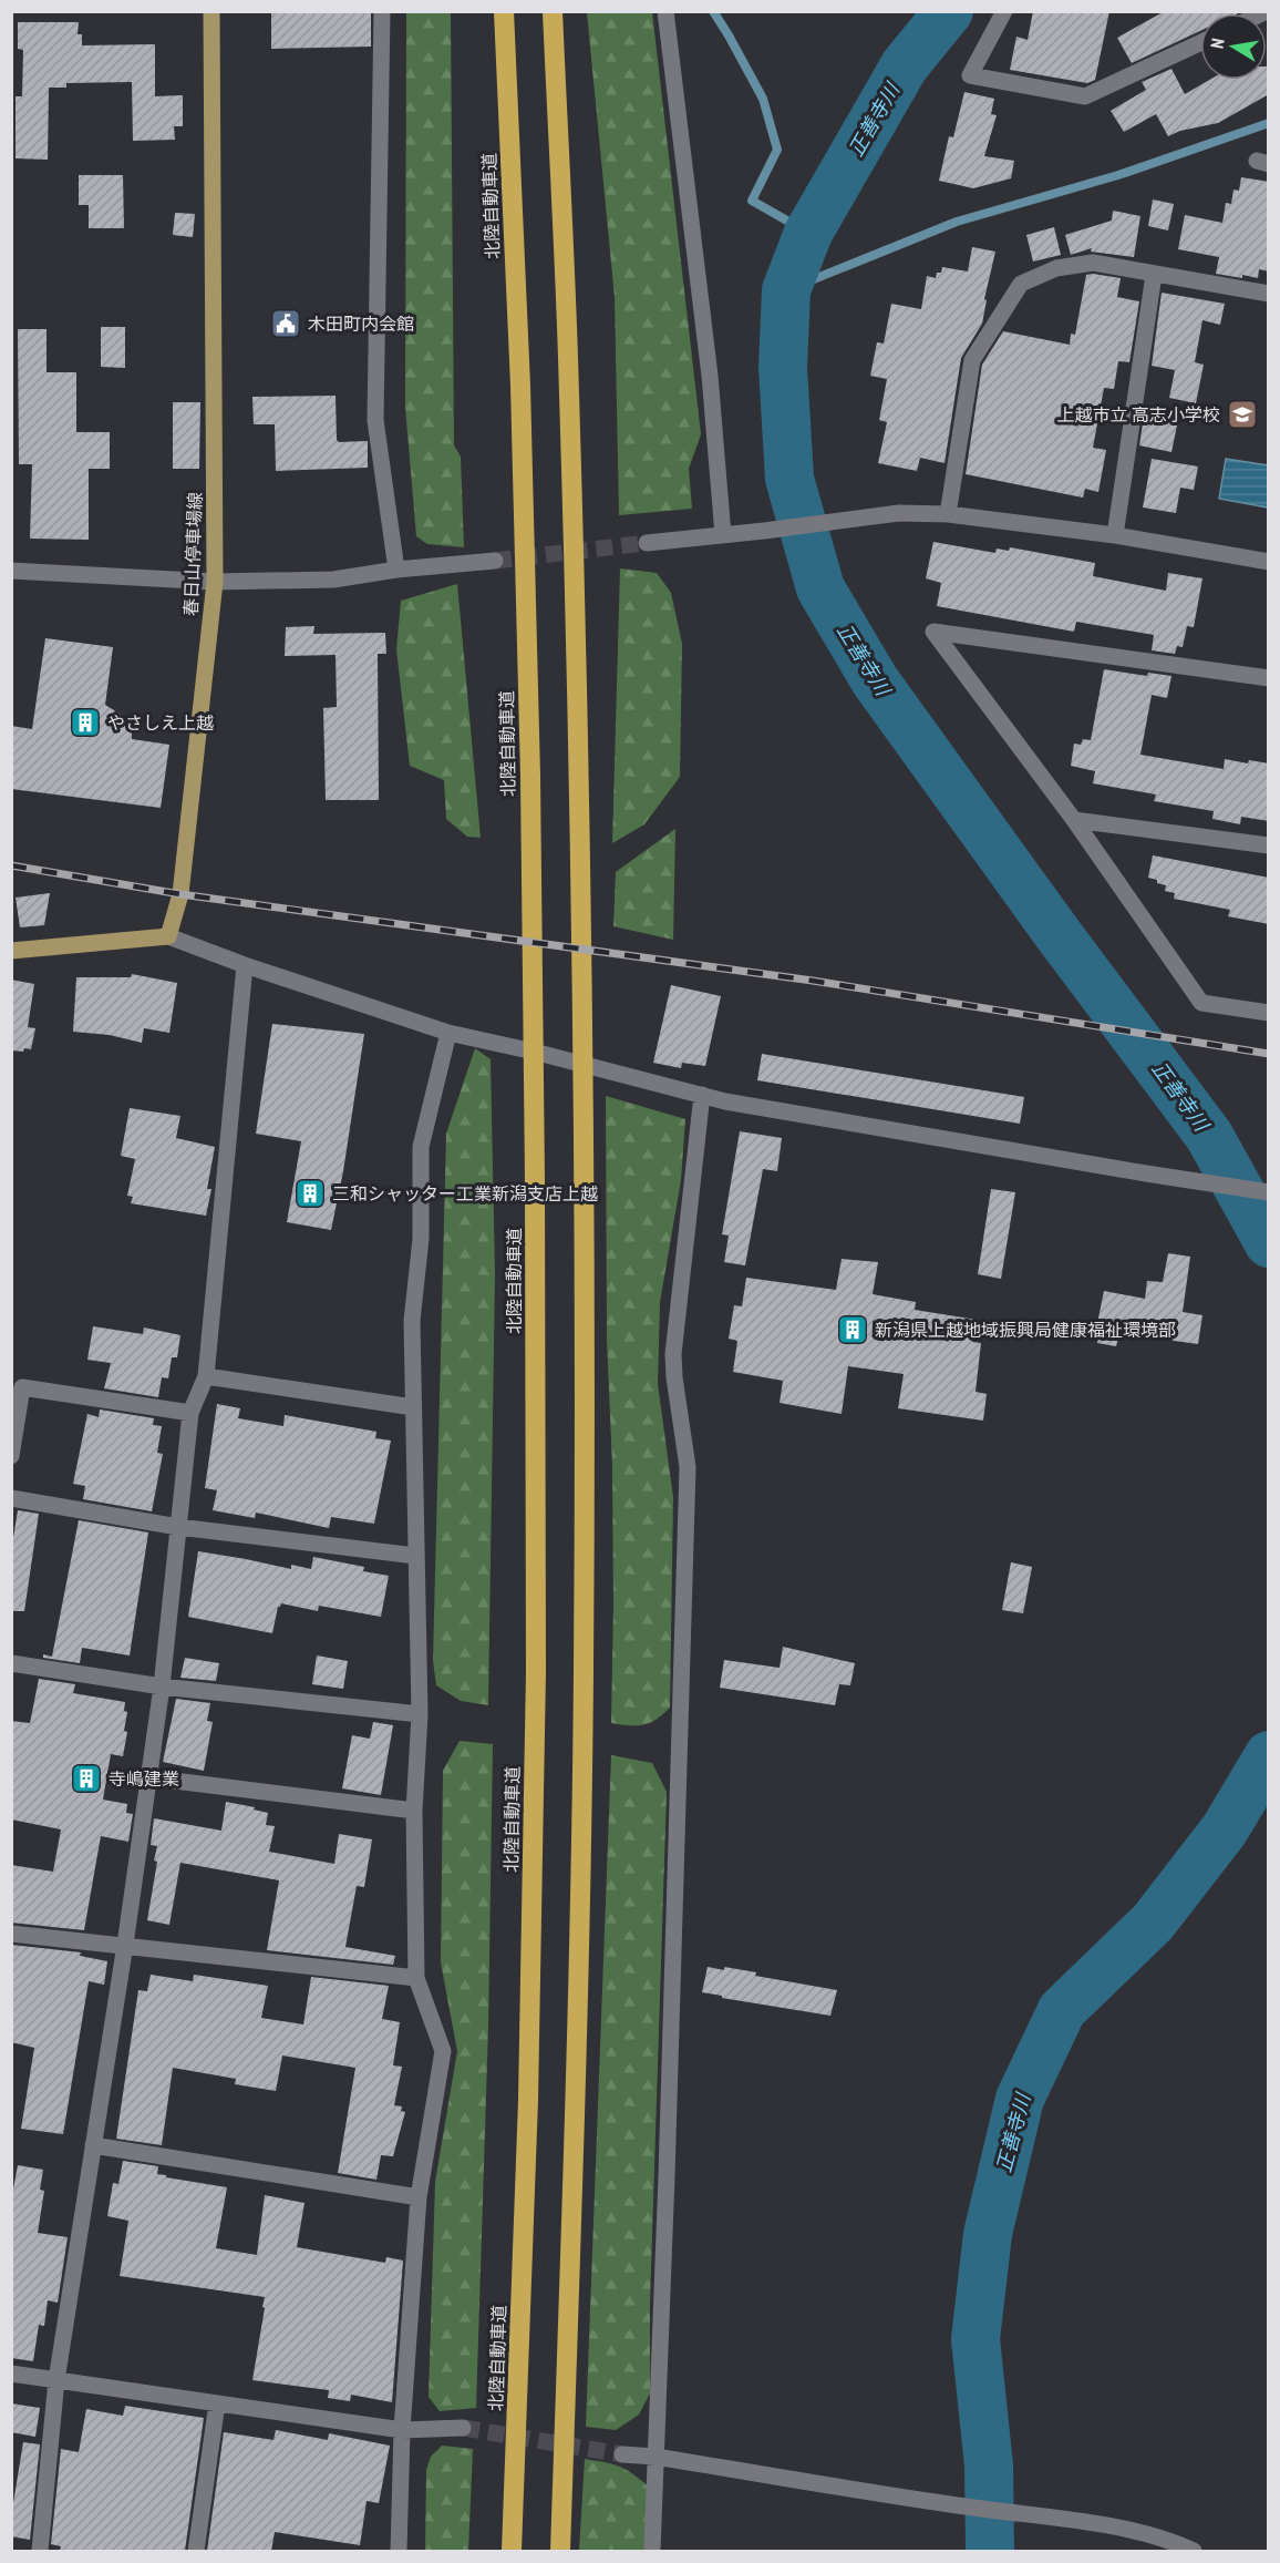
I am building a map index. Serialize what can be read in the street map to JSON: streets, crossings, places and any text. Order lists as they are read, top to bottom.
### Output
{
  "streets": {
    "highway": ["北陸自動車道"],
    "main road": ["春日山停車場線"]
  },
  "water": ["正善寺川"],
  "places": {
    "public building": ["木田町内会館"],
    "school or university": ["上越市立 高志小学校"],
    "building": [
      "やさしえ上越",
      "三和シャッター工業新潟支店上越",
      "新潟県上越地域振興局健康福祉環境部",
      "寺嶋建業"
    ]
  },
  "north": "left"
}
